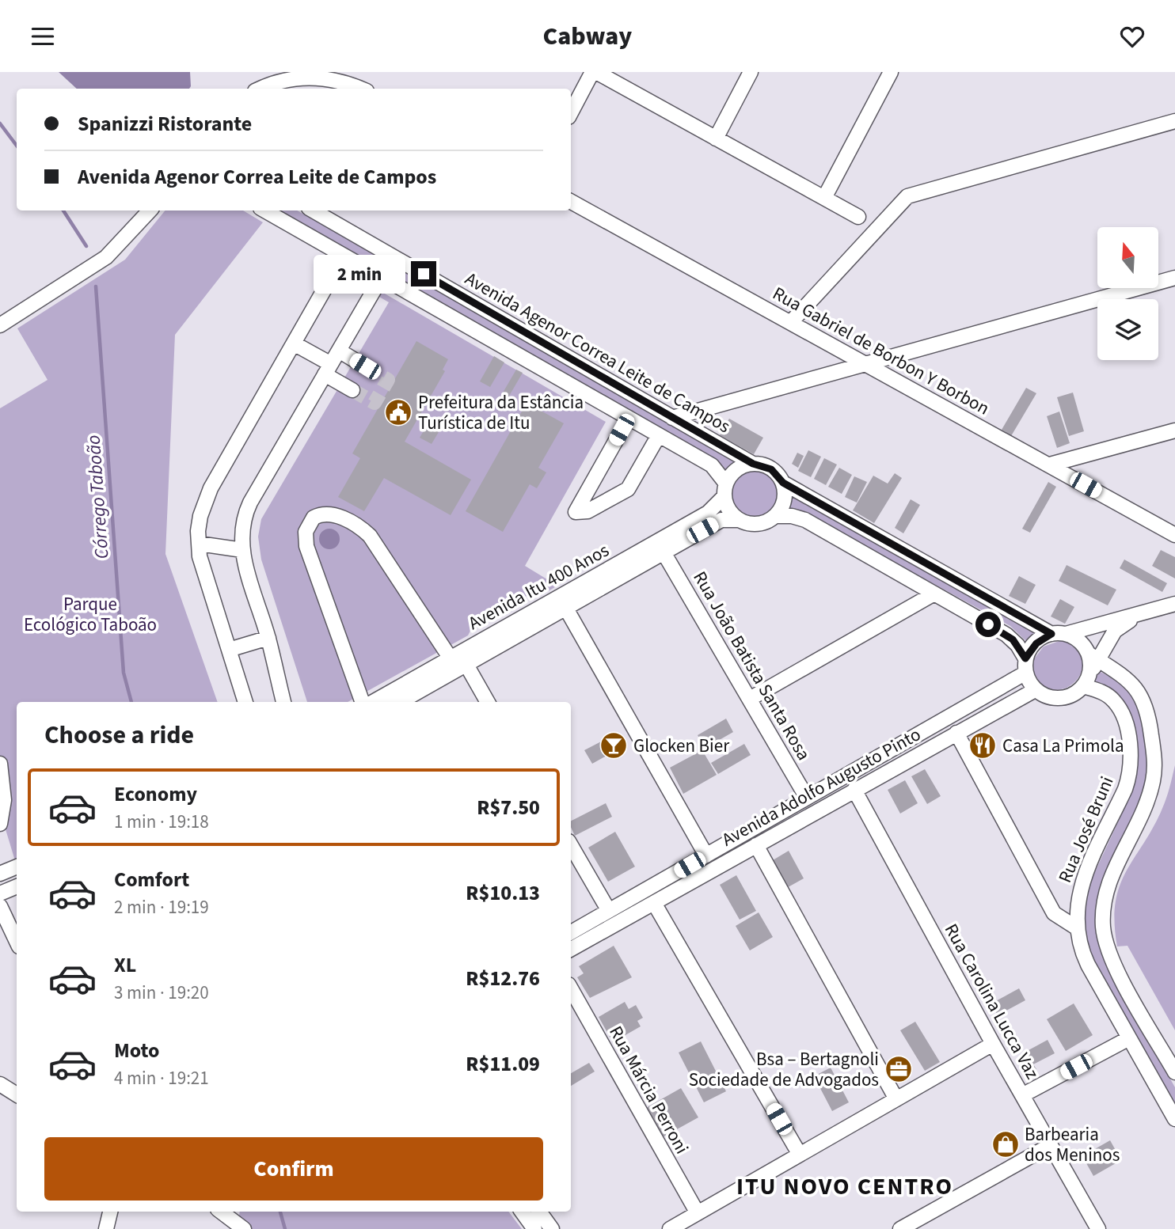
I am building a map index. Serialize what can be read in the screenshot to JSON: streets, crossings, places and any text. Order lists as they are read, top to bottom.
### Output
{
  "streets": {
    "street": [
      "Rua Gabriel de Borbon Y Borbon",
      "Avenida Agenor Correa Leite de Campos",
      "Avenida Itu 400 Anos",
      "Rua João Batista Santa Rosa",
      "Avenida Adolfo Augusto Pinto",
      "Rua José Bruni",
      "Rua Carolina Lucca Vaz",
      "Rua Márcia Perroni"
    ]
  },
  "crossings": [
    ["Avenida Agenor Correa Leite de Campos", "Avenida Itu 400 Anos"],
    ["Avenida Itu 400 Anos", "Rua João Batista Santa Rosa"],
    ["Rua João Batista Santa Rosa", "Avenida Adolfo Augusto Pinto"],
    ["Avenida Adolfo Augusto Pinto", "Rua José Bruni"],
    ["Avenida Adolfo Augusto Pinto", "Rua Carolina Lucca Vaz"]
  ],
  "districts": ["ITU NOVO CENTRO"],
  "water": ["Córrego Taboão"],
  "parks": ["Parque Ecológico Taboão"],
  "places": {
    "public building": ["Prefeitura da Estância Turística de Itu"],
    "bar": ["Glocken Bier"],
    "restaurant": ["Casa La Primola"],
    "office": ["Bsa – Bertagnoli Sociedade de Advogados"],
    "shop": ["Barbearia dos Meninos"]
  },
  "north": "top",
  "page": {
    "header": "Cabway",
    "banner": ["Spanizzi Ristorante", "Avenida Agenor Correa Leite de Campos"],
    "bubble": "2 min",
    "heading": "Choose a ride",
    "list": [
      {
        "name": "Economy",
        "note": "1 min · 19:18",
        "value": "R$7.50"
      },
      {
        "name": "Comfort",
        "note": "2 min · 19:19",
        "value": "R$10.13"
      },
      {
        "name": "XL",
        "note": "3 min · 19:20",
        "value": "R$12.76"
      },
      {
        "name": "Moto",
        "note": "4 min · 19:21",
        "value": "R$11.09"
      }
    ],
    "buttons": "Confirm"
  }
}
